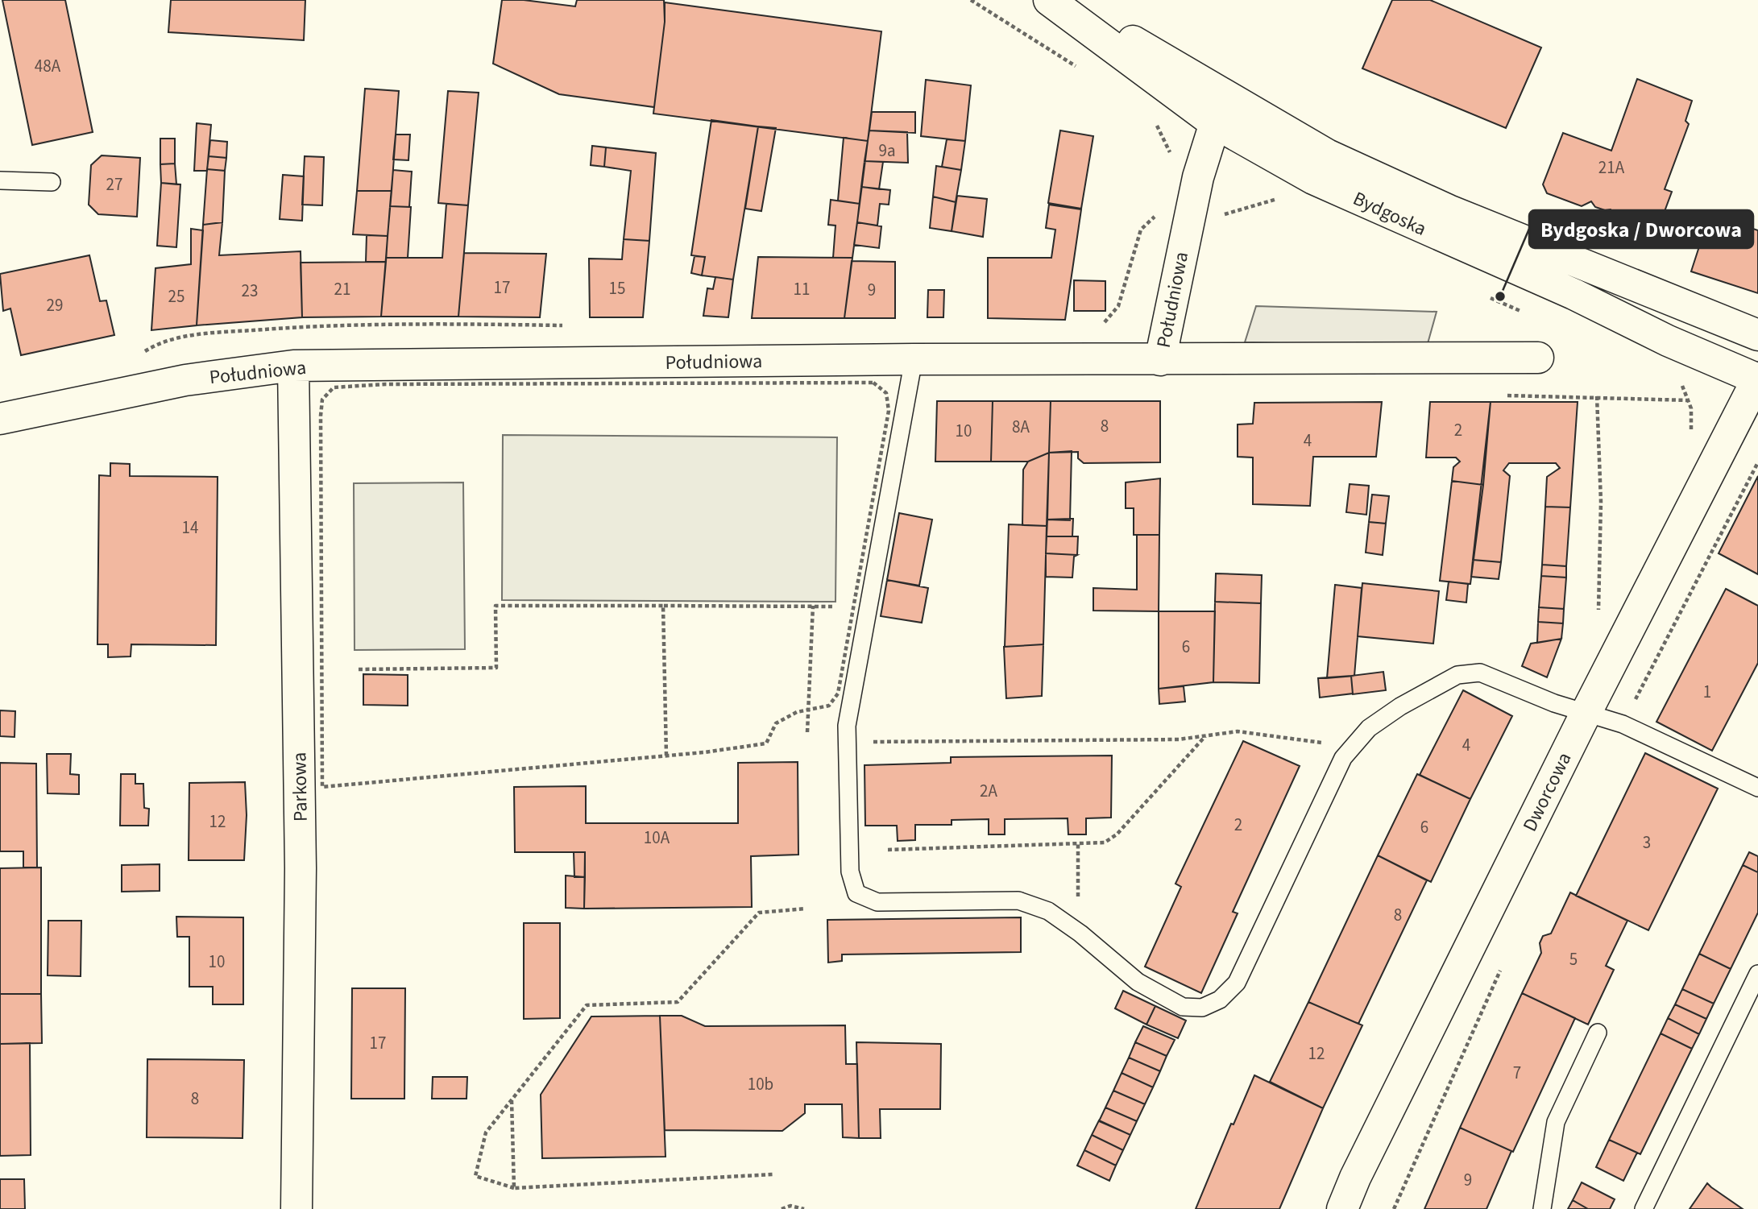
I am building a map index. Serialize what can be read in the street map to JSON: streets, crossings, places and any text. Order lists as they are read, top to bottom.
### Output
{
  "streets": {
    "street": [
      "Bydgoska",
      "Południowa",
      "Parkowa",
      "Dworcowa"
    ]
  },
  "crossings": [
    ["Bydgoska", "Południowa"],
    ["Bydgoska", "Dworcowa"],
    ["Południowa", "Parkowa"]
  ],
  "places": ["Bydgoska / Dworcowa"],
  "house_numbers": [
    "48A",
    "9a",
    "21A",
    "27",
    "17",
    "15",
    "21",
    "11",
    "9",
    "23",
    "25",
    "29",
    "8",
    "8A",
    "2",
    "10",
    "4",
    "14",
    "6",
    "1",
    "4",
    "2A",
    "12",
    "2",
    "6",
    "10A",
    "3",
    "8",
    "5",
    "10",
    "17",
    "12",
    "7",
    "10b",
    "8",
    "9"
  ]
}
